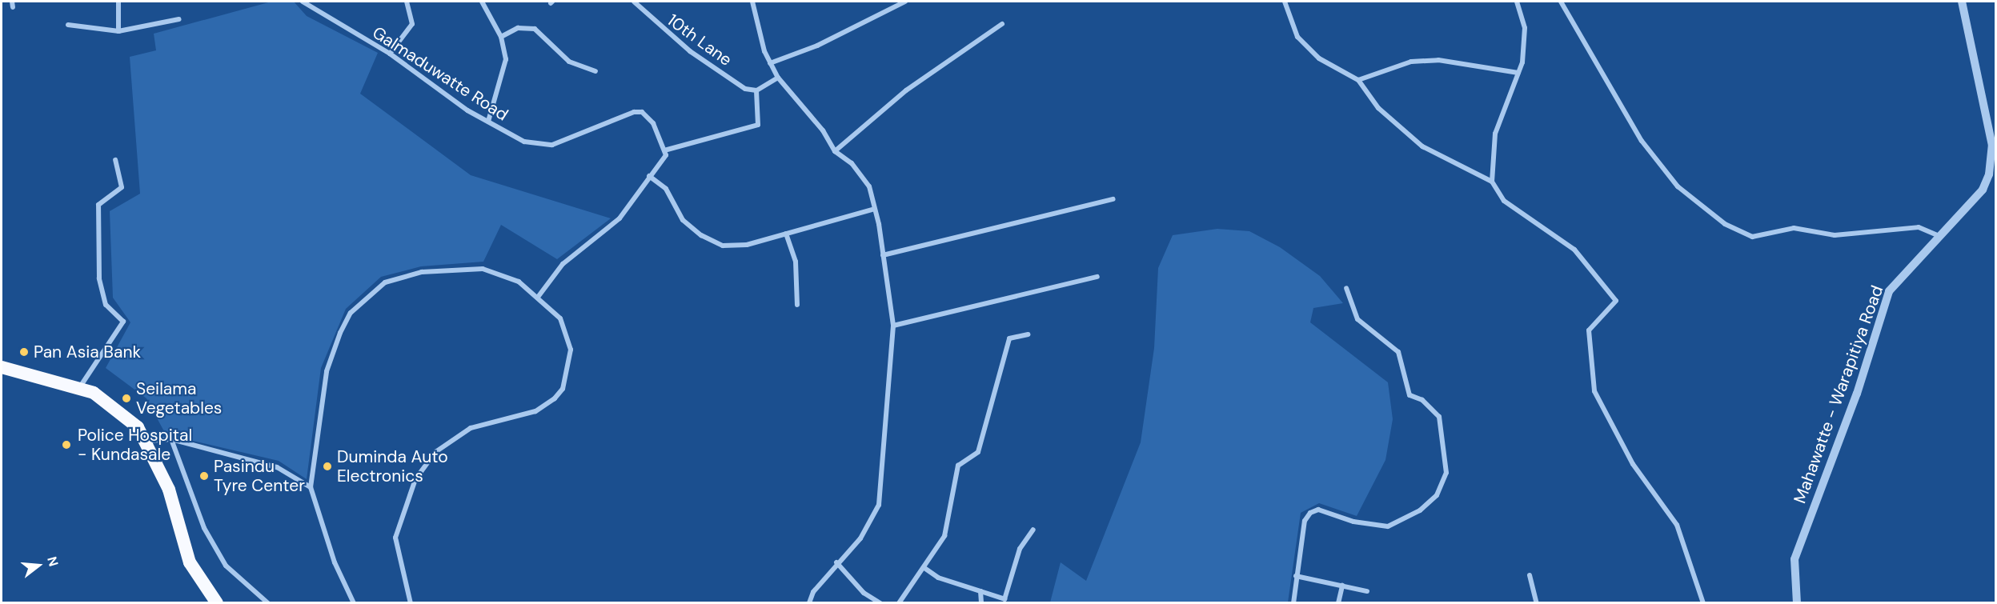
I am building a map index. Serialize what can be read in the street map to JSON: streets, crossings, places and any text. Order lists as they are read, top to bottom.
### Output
{
  "streets": {
    "street": ["10th Lane", "Galmaduwatte Road", "Mahawatte - Warapitiya Road"]
  },
  "places": [
    "Pan Asia Bank",
    "Seilama Vegetables",
    "Police Hospital - Kundasale",
    "Duminda Auto Electronics",
    "Pasindu Tyre Center"
  ],
  "north": "right"
}
